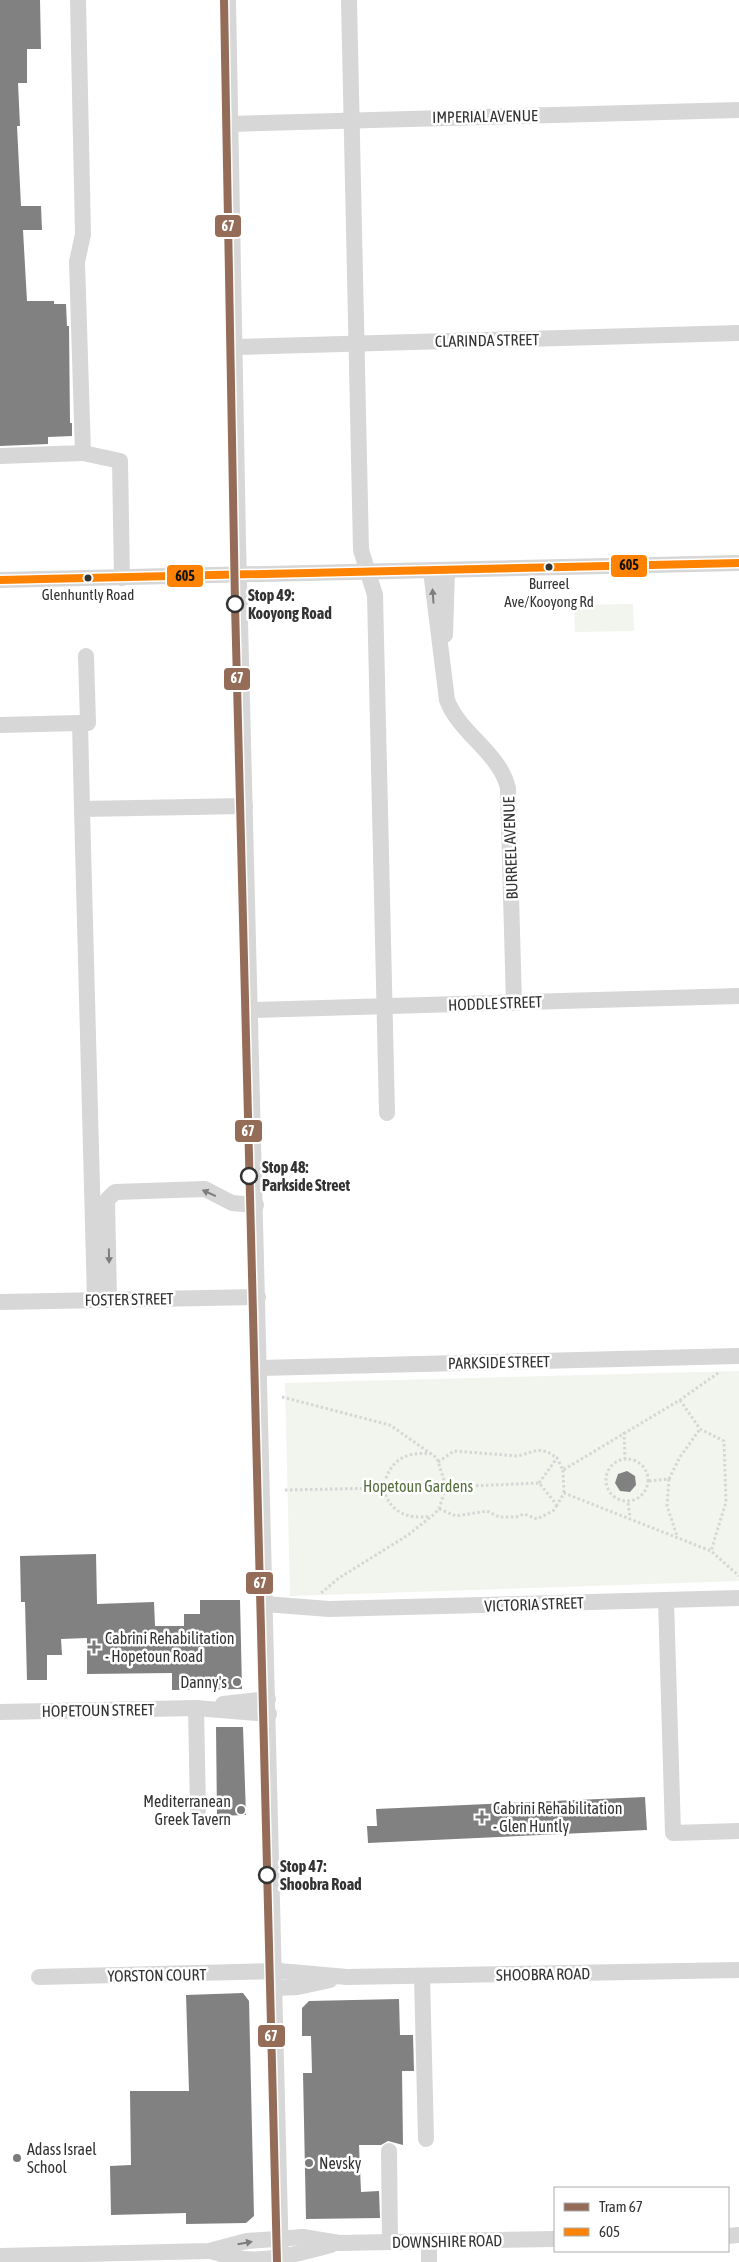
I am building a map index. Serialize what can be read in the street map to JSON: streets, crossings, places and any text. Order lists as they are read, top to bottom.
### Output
{
  "streets": {
    "street": [
      "IMPERIAL AVENUE",
      "CLARINDA STREET",
      "BURREEL AVENUE",
      "HODDLE STREET",
      "FOSTER STREET",
      "PARKSIDE STREET",
      "VICTORIA STREET",
      "HOPETOUN STREET",
      "SHOOBRA ROAD",
      "YORSTON COURT",
      "DOWNSHIRE ROAD"
    ]
  },
  "crossings": [
    ["BURREEL AVENUE", "HODDLE STREET"],
    ["SHOOBRA ROAD", "YORSTON COURT"]
  ],
  "parks": ["Hopetoun Gardens"],
  "places": {
    "other": [
      "Burreel Ave/Kooyong Rd",
      "Glenhuntly Road",
      "Stop 49: Kooyong Road",
      "Stop 48: Parkside Street",
      "Danny's",
      "Mediterranean Greek Tavern",
      "Stop 47: Shoobra Road",
      "Adass Israel School",
      "Nevsky"
    ],
    "health": ["Cabrini Rehabilitation - Hopetoun Road", "Cabrini Rehabilitation - Glen Huntly"]
  },
  "lines": ["tram line 67", "transit line 605"],
  "legend": ["Tram 67", "605"]
}
